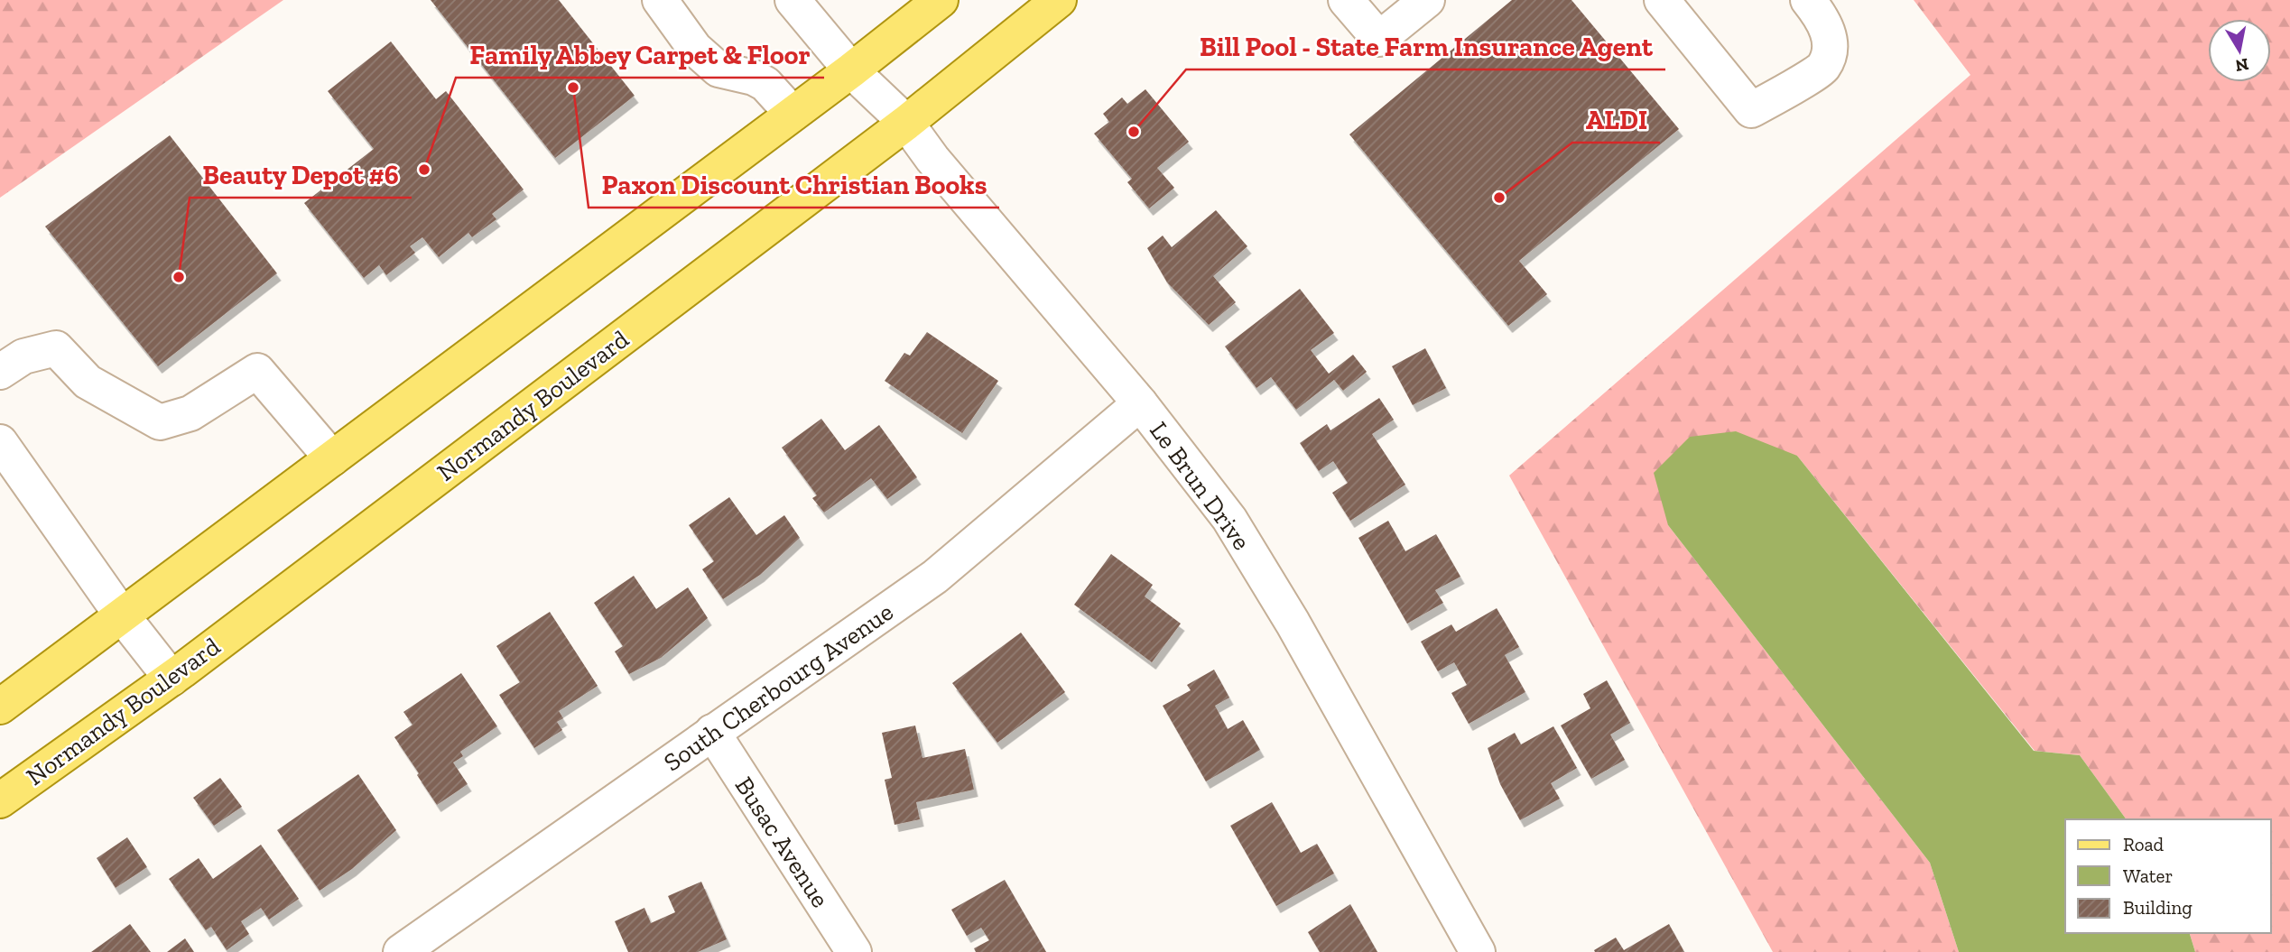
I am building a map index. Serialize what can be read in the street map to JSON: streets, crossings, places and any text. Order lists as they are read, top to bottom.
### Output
{
  "streets": {
    "main road": ["Normandy Boulevard"],
    "street": ["Le Brun Drive", "South Cherbourg Avenue", "Busac Avenue"]
  },
  "crossings": [
    ["Normandy Boulevard", "Le Brun Drive"],
    ["Le Brun Drive", "South Cherbourg Avenue"],
    ["South Cherbourg Avenue", "Busac Avenue"]
  ],
  "places": [
    "Paxon Discount Christian Books",
    "Bill Pool - State Farm Insurance Agent",
    "Family Abbey Carpet & Floor",
    "ALDI",
    "Beauty Depot #6"
  ],
  "legend": ["Road", "Water", "Building"],
  "north": "bottom"
}
